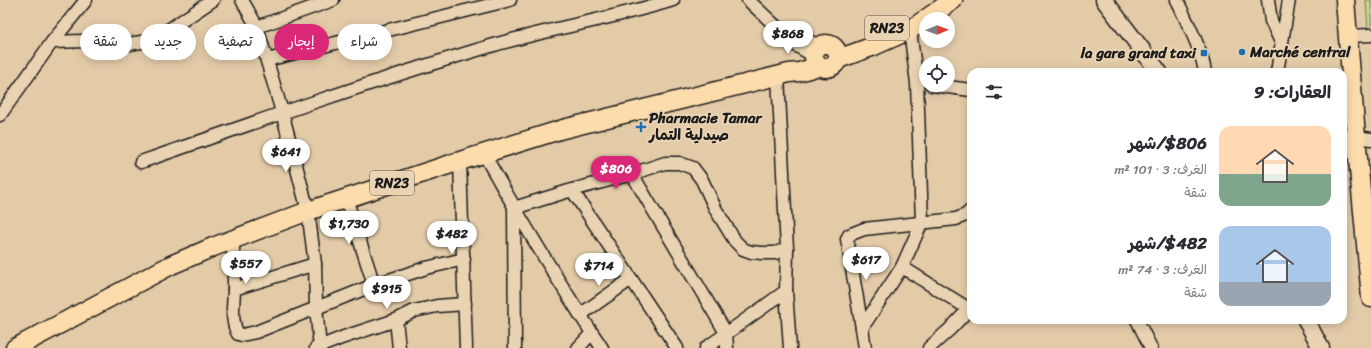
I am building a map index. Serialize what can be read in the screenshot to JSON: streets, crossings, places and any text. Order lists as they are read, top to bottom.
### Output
{
  "streets": {
    "main road": ["RN23"]
  },
  "places": {
    "other": ["Marché central"],
    "transit": ["la gare grand taxi"],
    "health": ["Pharmacie Tamar صيدلية التمار"]
  },
  "north": "right",
  "page": {
    "price": [
      "$868",
      "$641",
      "$806",
      "$1,730",
      "$482",
      "$617",
      "$557",
      "$714",
      "$915"
    ],
    "chip": [
      "شراء",
      "إيجار",
      "تصفية",
      "جديد",
      "شقة"
    ],
    "heading": "العقارات: 9",
    "list": [
      {
        "name": "$806/شهر",
        "note": "الغرف: 3 · 101 m² · شقة"
      },
      {
        "name": "$482/شهر",
        "note": "الغرف: 3 · 74 m² · شقة"
      }
    ]
  }
}
